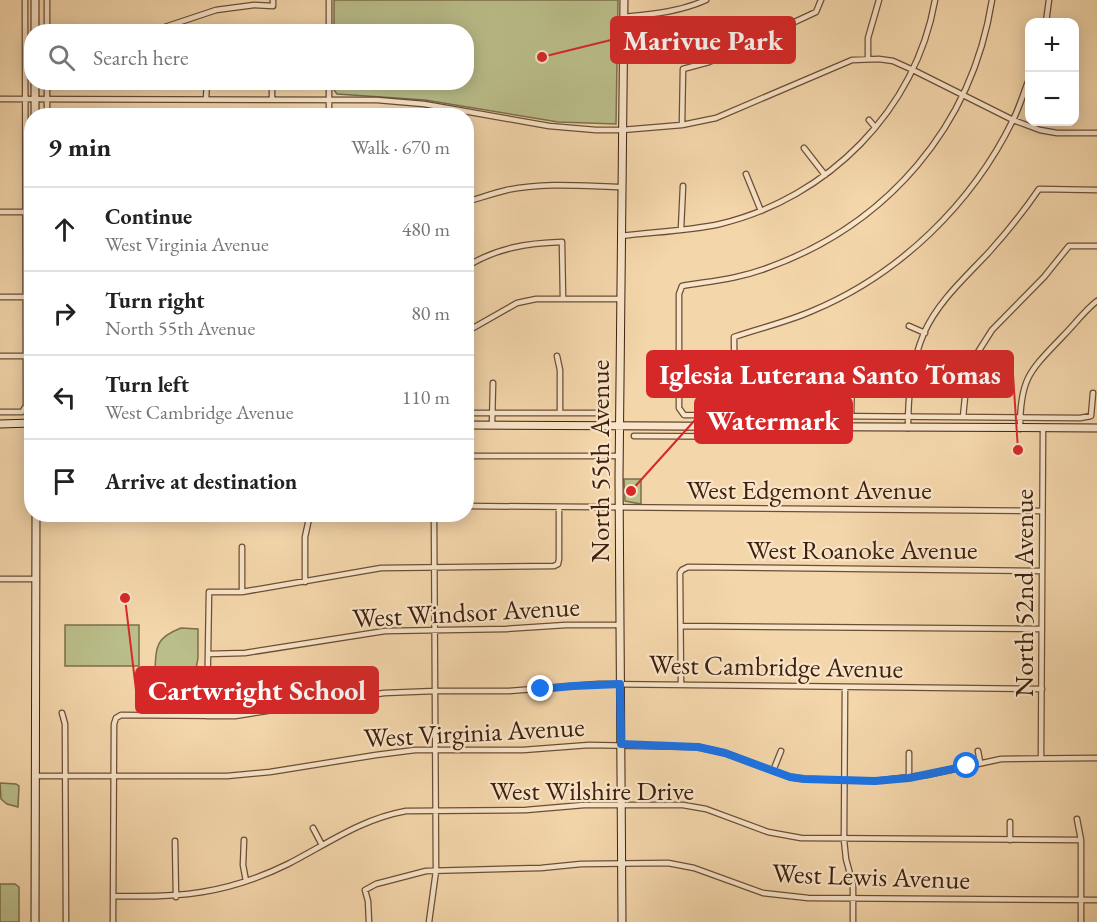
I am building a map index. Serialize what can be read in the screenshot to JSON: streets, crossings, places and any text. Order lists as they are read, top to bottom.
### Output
{
  "streets": {
    "main road": ["North 55th Avenue"],
    "street": [
      "West Edgemont Avenue",
      "West Roanoke Avenue",
      "North 52nd Avenue",
      "West Windsor Avenue",
      "West Cambridge Avenue",
      "West Virginia Avenue",
      "West Wilshire Drive",
      "West Lewis Avenue"
    ]
  },
  "crossings": [
    ["North 55th Avenue", "West Edgemont Avenue"],
    ["North 55th Avenue", "West Windsor Avenue"],
    ["North 55th Avenue", "West Cambridge Avenue"],
    ["North 55th Avenue", "West Virginia Avenue"],
    ["North 55th Avenue", "West Wilshire Drive"],
    ["North 55th Avenue", "West Lewis Avenue"],
    ["West Edgemont Avenue", "North 52nd Avenue"],
    ["West Roanoke Avenue", "North 52nd Avenue"],
    ["North 52nd Avenue", "West Cambridge Avenue"],
    ["North 52nd Avenue", "West Virginia Avenue"],
    ["West Cambridge Avenue", "West Virginia Avenue"]
  ],
  "places": [
    "Marivue Park",
    "Iglesia Luterana Santo Tomas",
    "Watermark",
    "Cartwright School"
  ],
  "page": {
    "map_buttons": ["+", "−"],
    "search": "Search here",
    "heading": ["9 min", "Walk · 670 m"],
    "list": [
      ["Continue", "West Virginia Avenue", "480 m"],
      ["Turn right", "North 55th Avenue", "80 m"],
      ["Turn left", "West Cambridge Avenue", "110 m"],
      "Arrive at destination"
    ]
  }
}
